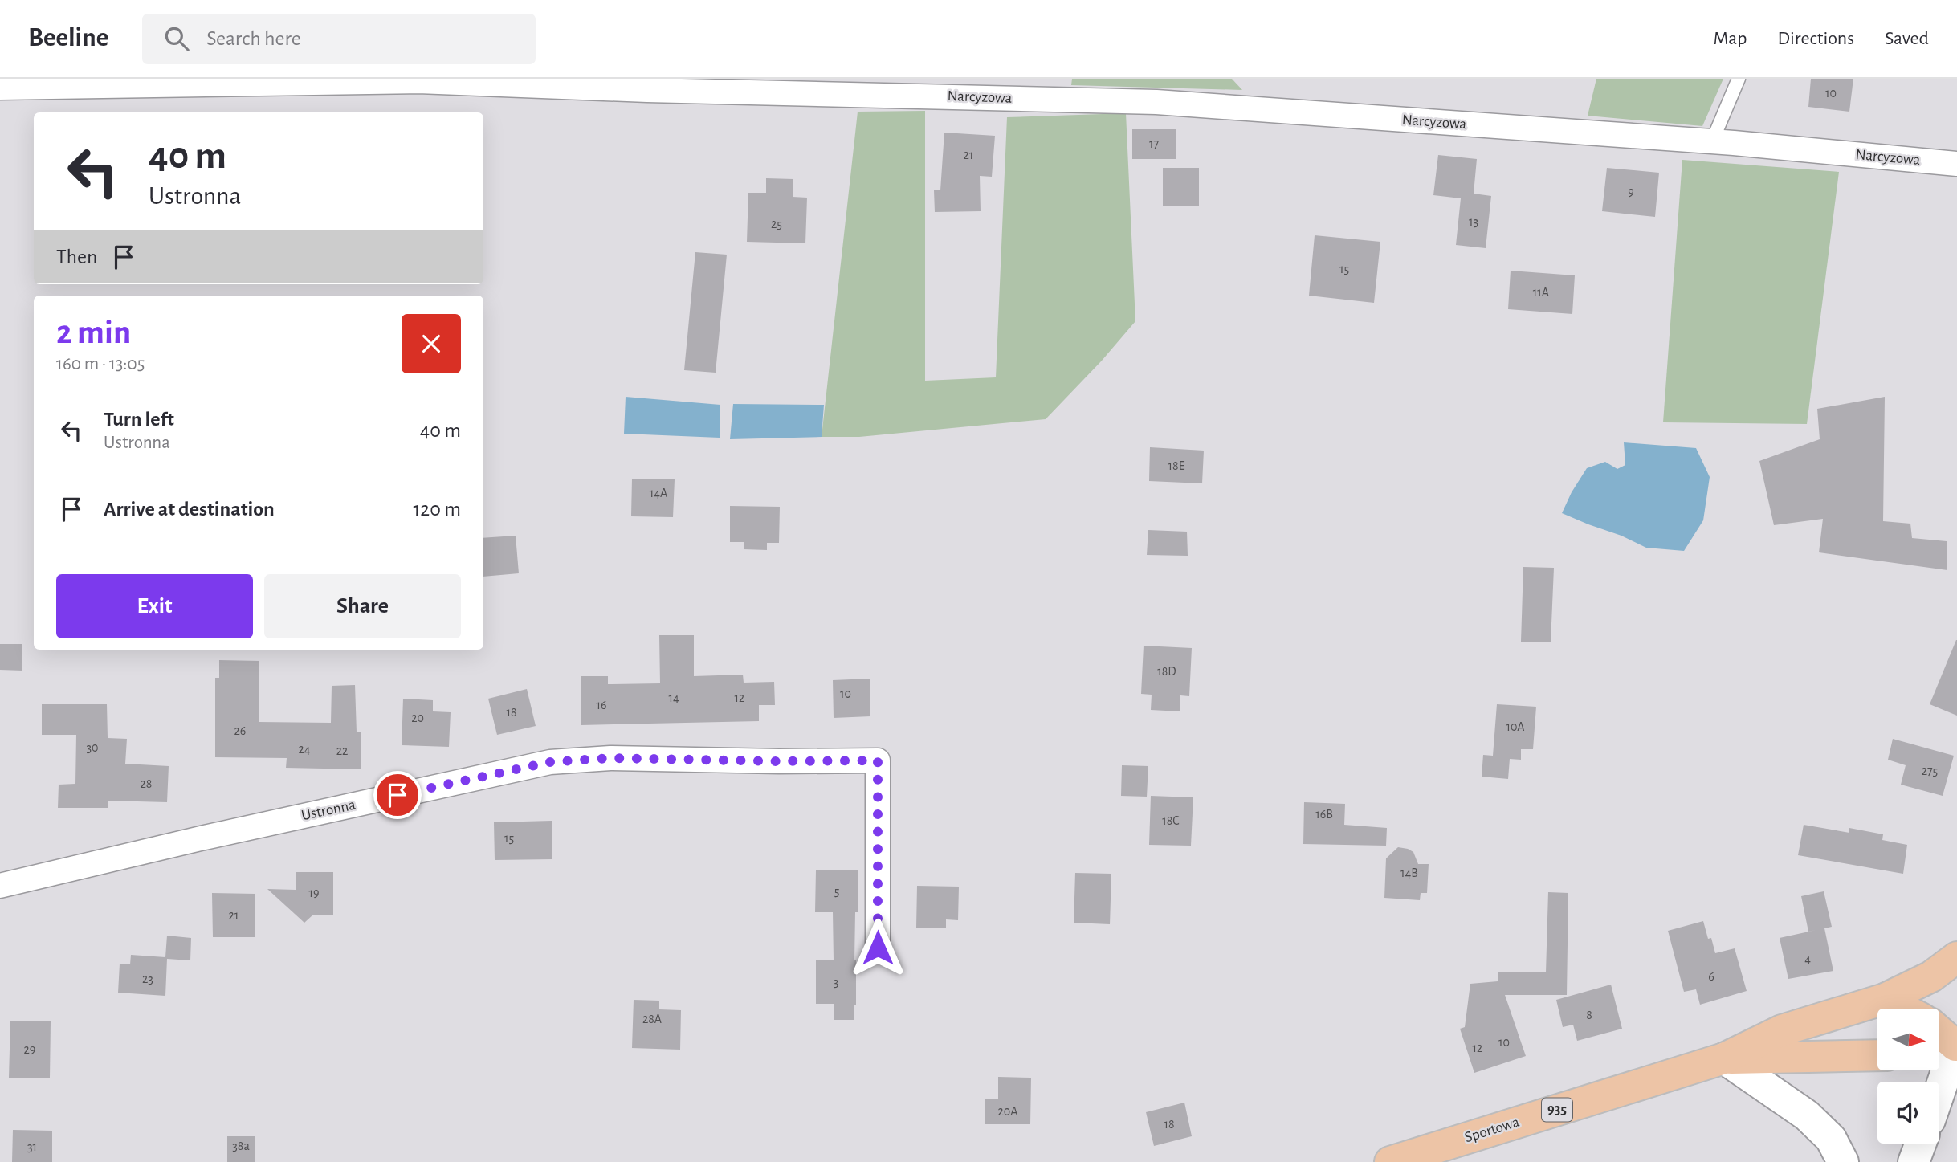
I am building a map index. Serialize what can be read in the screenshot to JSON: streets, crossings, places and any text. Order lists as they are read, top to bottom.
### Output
{
  "streets": {
    "main road": ["935", "Sportowa"],
    "street": ["Narcyzowa", "Ustronna"]
  },
  "house_numbers": [
    "10",
    "17",
    "21",
    "9",
    "13",
    "25",
    "15",
    "11A",
    "18E",
    "14A",
    "18D",
    "10",
    "14",
    "12",
    "16",
    "18",
    "20",
    "10A",
    "26",
    "30",
    "24",
    "22",
    "275",
    "28",
    "16B",
    "18C",
    "15",
    "14B",
    "5",
    "19",
    "21",
    "4",
    "6",
    "23",
    "3",
    "8",
    "28A",
    "10",
    "12",
    "29",
    "20A",
    "18",
    "38a",
    "31"
  ],
  "north": "right",
  "page": {
    "header": "Beeline",
    "search": "Search here",
    "nav": ["Map", "Directions", "Saved"],
    "turn": ["40 m", "Ustronna"],
    "then": "Then",
    "heading": ["2 min", "160 m · 13:05"],
    "list": [
      {
        "name": "Turn left",
        "note": "Ustronna",
        "value": "40 m"
      },
      {
        "name": "Arrive at destination",
        "value": "120 m"
      }
    ],
    "buttons": ["Exit", "Share"]
  }
}
